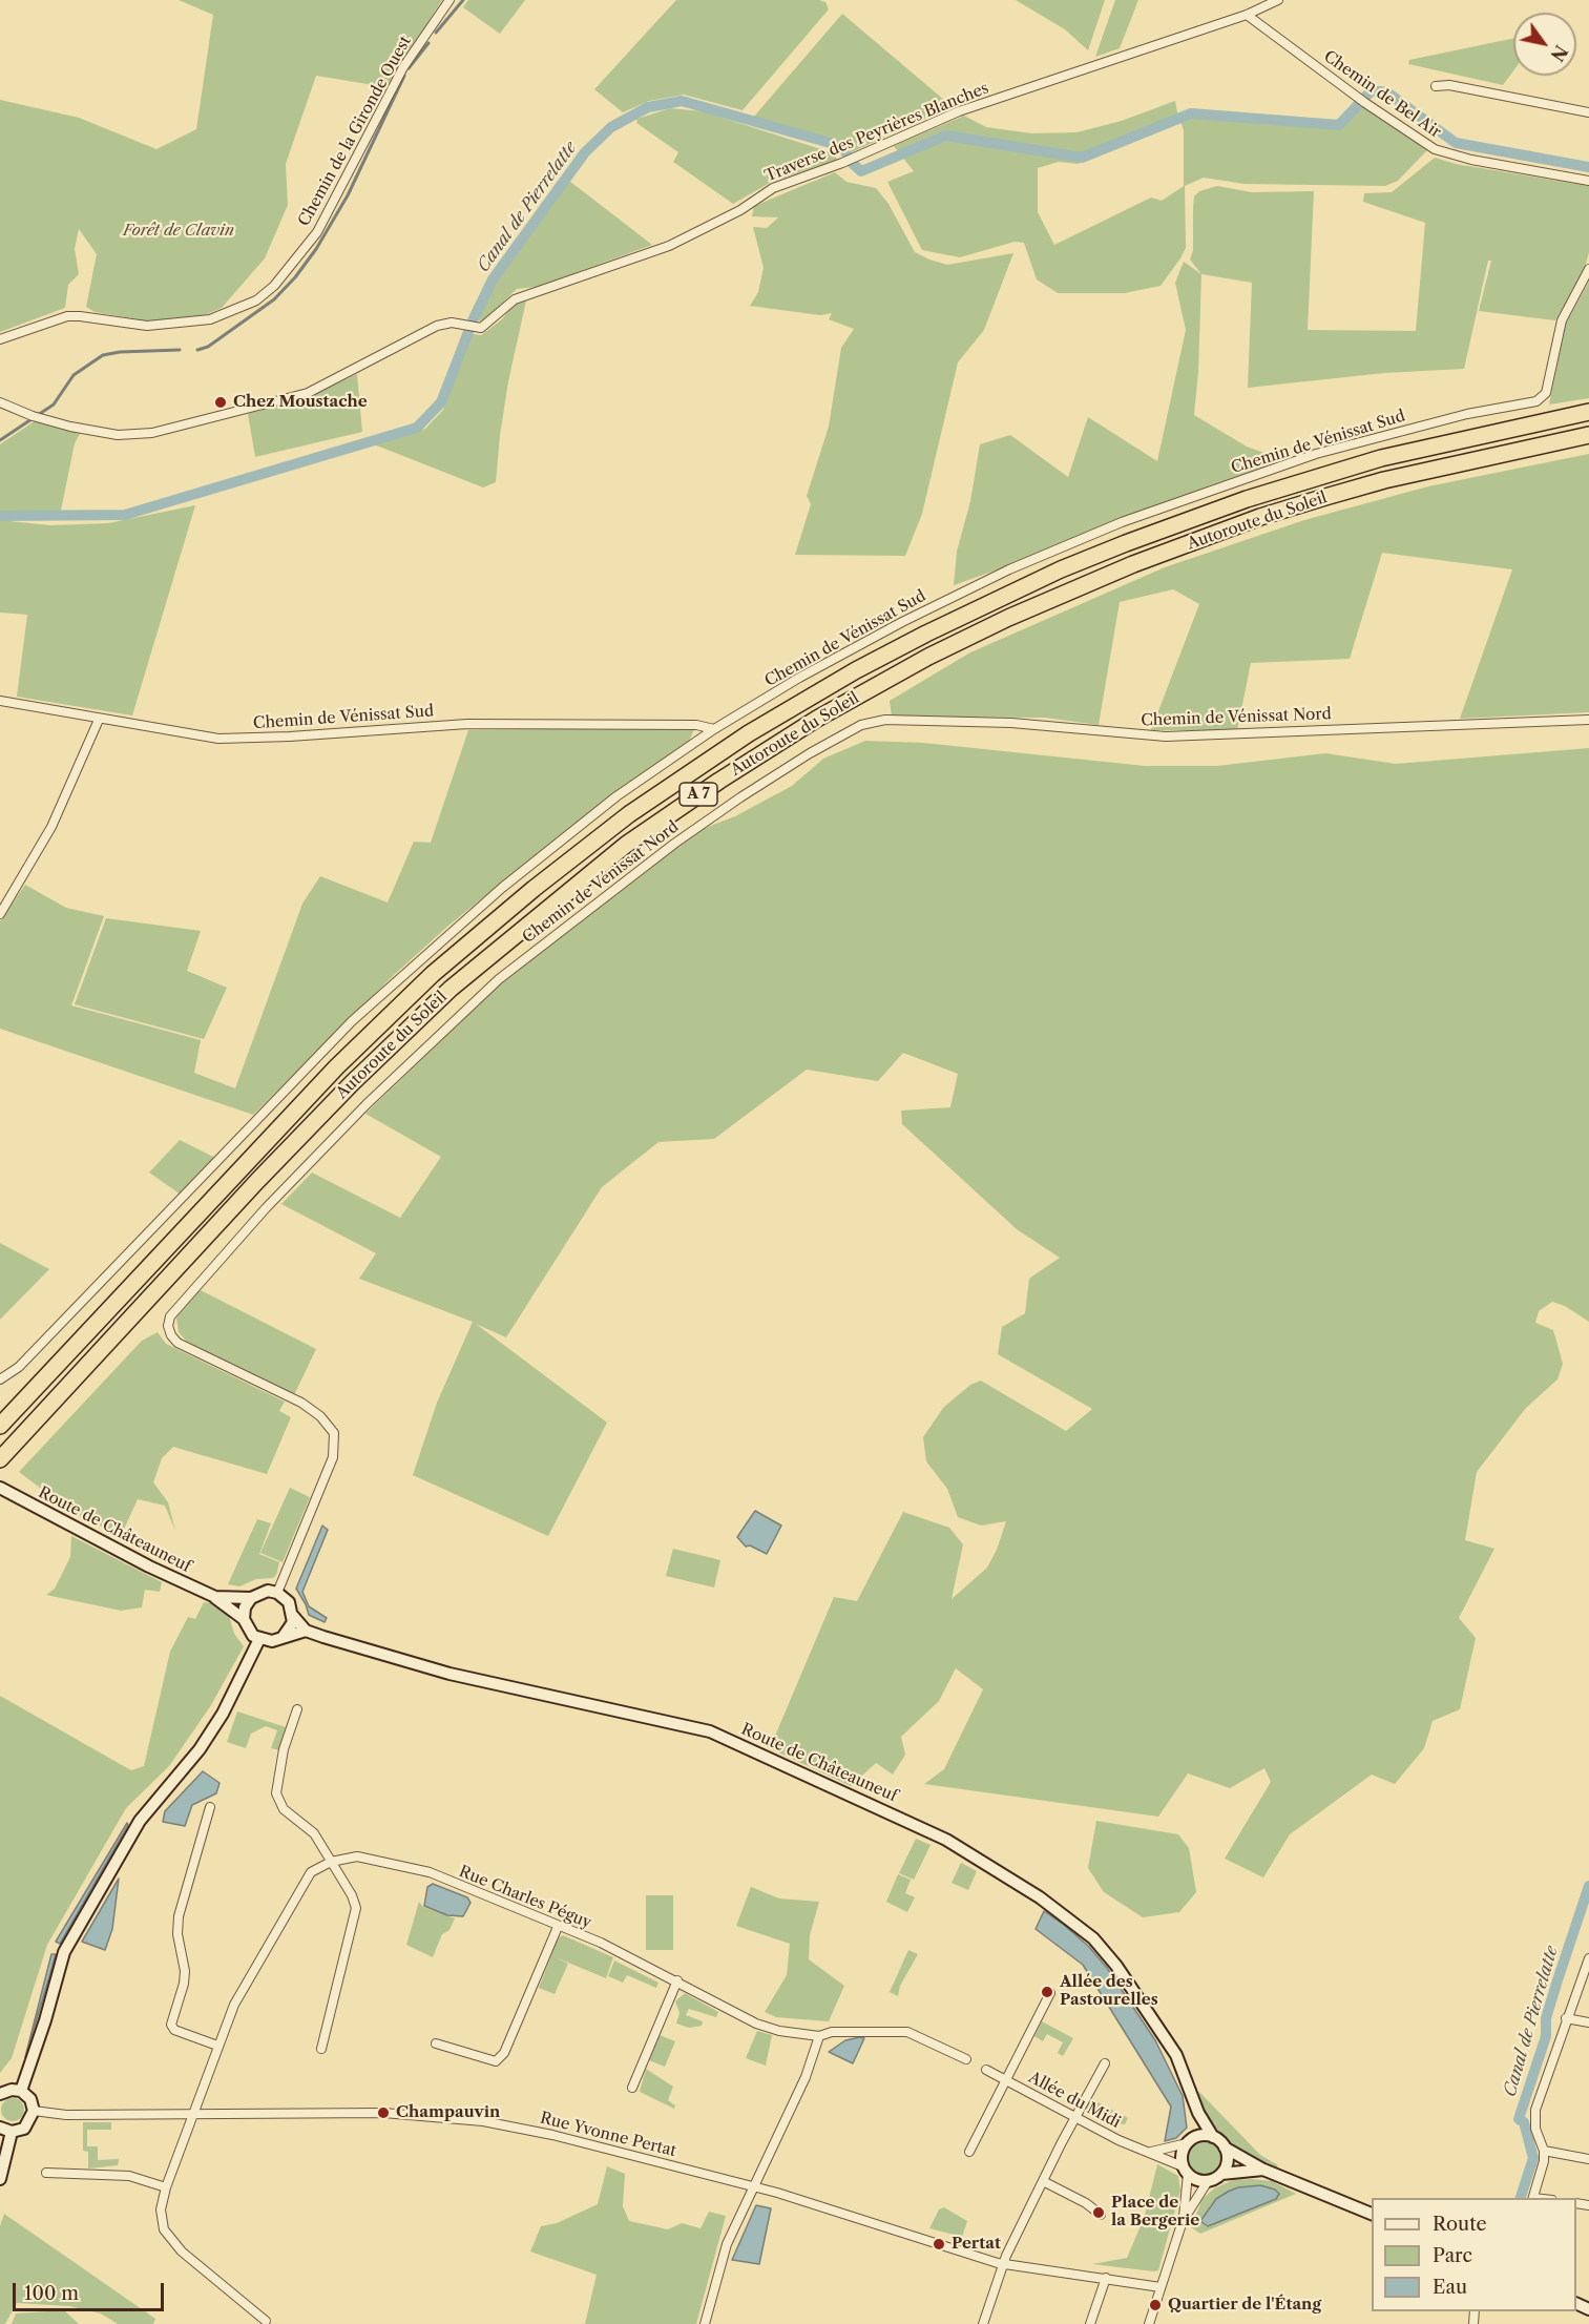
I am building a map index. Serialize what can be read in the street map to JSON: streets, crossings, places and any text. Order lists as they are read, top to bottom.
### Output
{
  "streets": {
    "highway": ["Autoroute du Soleil", "A 7"],
    "main road": ["Route de Châteauneuf"],
    "street": [
      "Chemin de Bel Air",
      "Chemin de la Gironde Ouest",
      "Traverse des Peyrières Blanches",
      "Chemin de Vénissat Sud",
      "Chemin de Vénissat Nord",
      "Rue Charles Péguy",
      "Allée du Midi",
      "Rue Yvonne Pertat"
    ]
  },
  "crossings": [
    ["Chemin de Bel Air", "Traverse des Peyrières Blanches"],
    ["Chemin de Vénissat Nord", "Route de Châteauneuf"],
    ["Route de Châteauneuf", "Allée du Midi"],
    ["Rue Charles Péguy", "Rue Yvonne Pertat"]
  ],
  "water": ["Canal de Pierrelatte"],
  "parks": ["Forêt de Clavin"],
  "places": [
    "Chez Moustache",
    "Allée des Pastourelles",
    "Champauvin",
    "Place de la Bergerie",
    "Pertat",
    "Quartier de l'Étang"
  ],
  "legend": ["Route", "Parc", "Eau"],
  "scale_bar": "100 m",
  "north": "bottom right"
}
